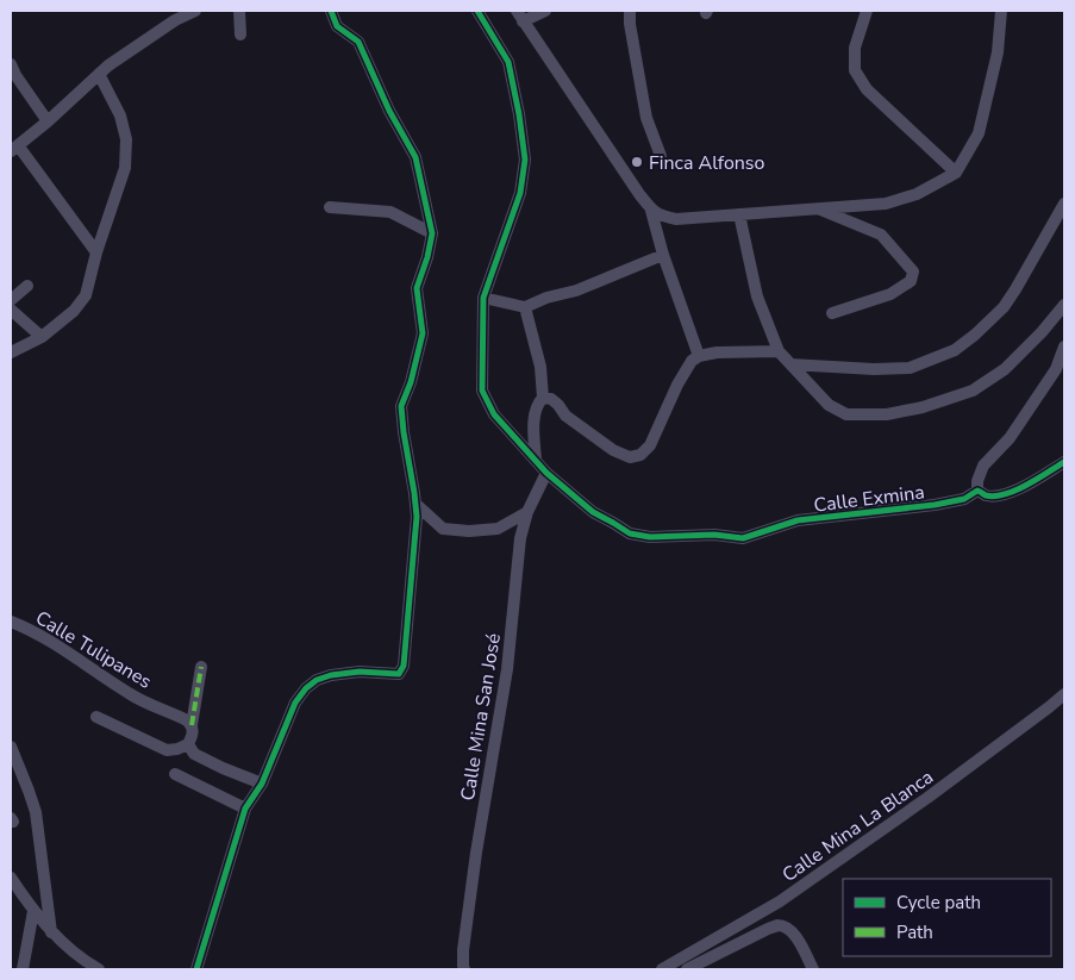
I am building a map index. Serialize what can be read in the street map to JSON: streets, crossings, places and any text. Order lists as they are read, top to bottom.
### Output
{
  "streets": {
    "street": [
      "Calle Exmina",
      "Calle Tulipanes",
      "Calle Mina San José",
      "Calle Mina La Blanca"
    ]
  },
  "crossings": [
    ["Calle Exmina", "Calle Mina San José"]
  ],
  "places": ["Finca Alfonso"],
  "legend": ["Cycle path", "Path"]
}
